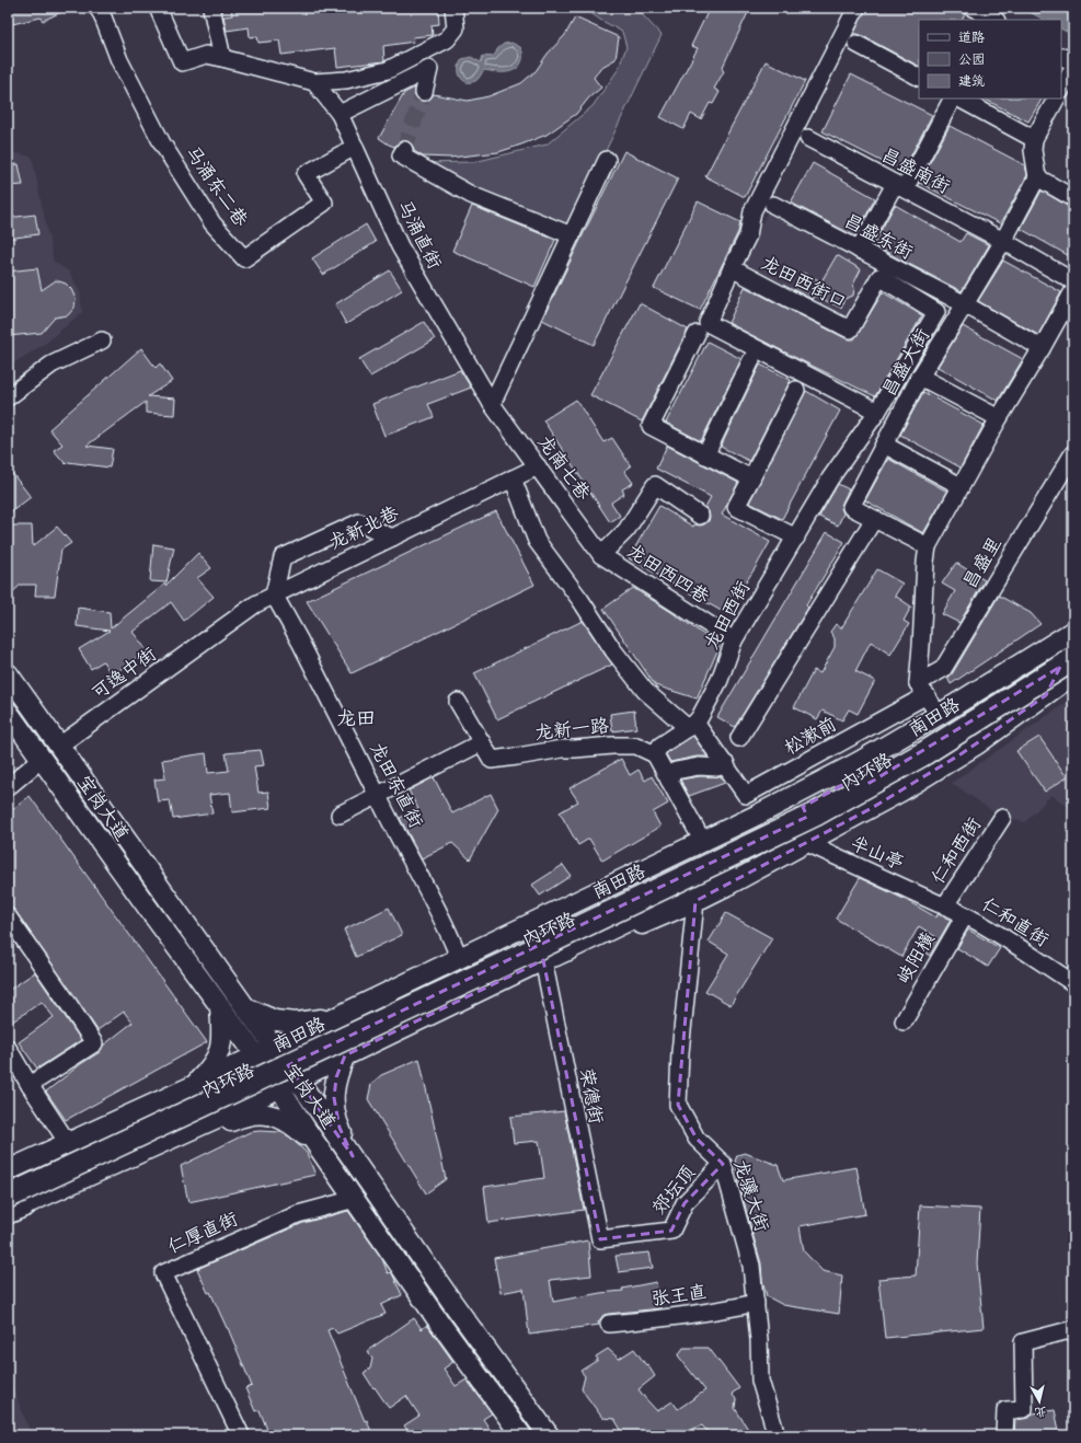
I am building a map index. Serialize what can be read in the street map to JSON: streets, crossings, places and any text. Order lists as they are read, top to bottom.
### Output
{
  "streets": {
    "highway": ["内环路"],
    "main road": ["南田路", "宝岗大道"],
    "street": [
      "昌盛南街",
      "马涌东二巷",
      "马涌直街",
      "昌盛东街",
      "龙田西街口",
      "昌盛大街",
      "龙南七巷",
      "龙新北巷",
      "昌盛里",
      "龙田西四巷",
      "龙田西街",
      "可逸中街",
      "龙新一路",
      "松漱前",
      "龙田东直街",
      "仁和西街",
      "半山亭",
      "仁和直街",
      "岐阳横",
      "荣德街",
      "郊坛顶",
      "龙骧大街",
      "仁厚直街",
      "张王直"
    ]
  },
  "crossings": [
    ["昌盛南街", "昌盛大街"],
    ["马涌东二巷", "马涌直街"],
    ["马涌直街", "龙南七巷"],
    ["昌盛东街", "昌盛大街"],
    ["龙田西街口", "龙田西街"],
    ["龙南七巷", "龙新北巷"],
    ["龙南七巷", "龙田西四巷"],
    ["龙新北巷", "可逸中街"],
    ["龙新北巷", "松漱前"],
    ["龙新北巷", "龙田东直街"],
    ["昌盛里", "松漱前"],
    ["龙田西四巷", "龙田西街"],
    ["龙田西街", "龙新一路"],
    ["龙田西街", "松漱前"],
    ["可逸中街", "宝岗大道"],
    ["南田路", "内环路"],
    ["南田路", "宝岗大道"],
    ["宝岗大道", "仁厚直街"],
    ["仁和西街", "半山亭"],
    ["仁和西街", "仁和直街"],
    ["半山亭", "仁和直街"],
    ["仁和直街", "岐阳横"],
    ["荣德街", "郊坛顶"],
    ["郊坛顶", "龙骧大街"],
    ["龙骧大街", "张王直"]
  ],
  "districts": ["龙田"],
  "legend": ["道路", "公园", "建筑"],
  "north": "bottom"
}
